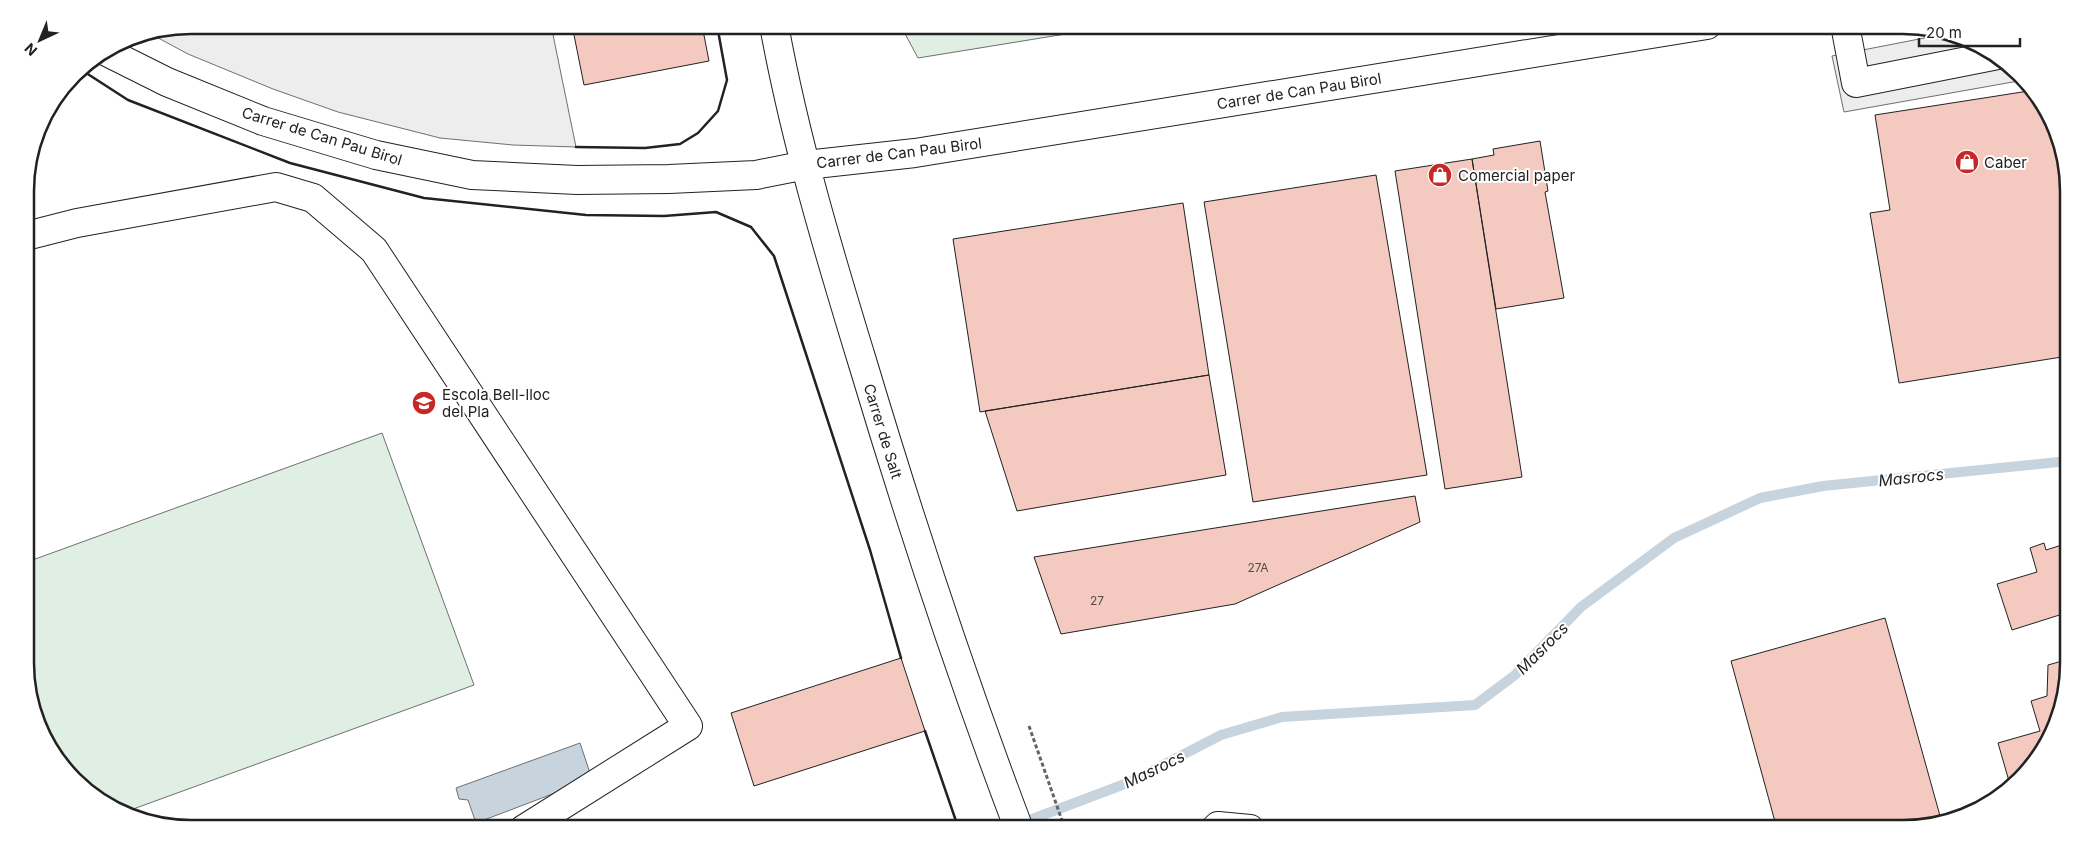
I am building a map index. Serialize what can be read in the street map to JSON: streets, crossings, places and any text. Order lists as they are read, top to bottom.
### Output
{
  "streets": {
    "street": ["Carrer de Can Pau Birol", "Carrer de Salt"]
  },
  "crossings": [
    ["Carrer de Can Pau Birol", "Carrer de Salt"]
  ],
  "water": ["Masrocs"],
  "places": {
    "shop": ["Caber", "Comercial paper"],
    "school or university": ["Escola Bell-lloc del Pla"]
  },
  "house_numbers": ["27A", "27"],
  "scale_bar": "20 m",
  "north": "bottom left"
}
